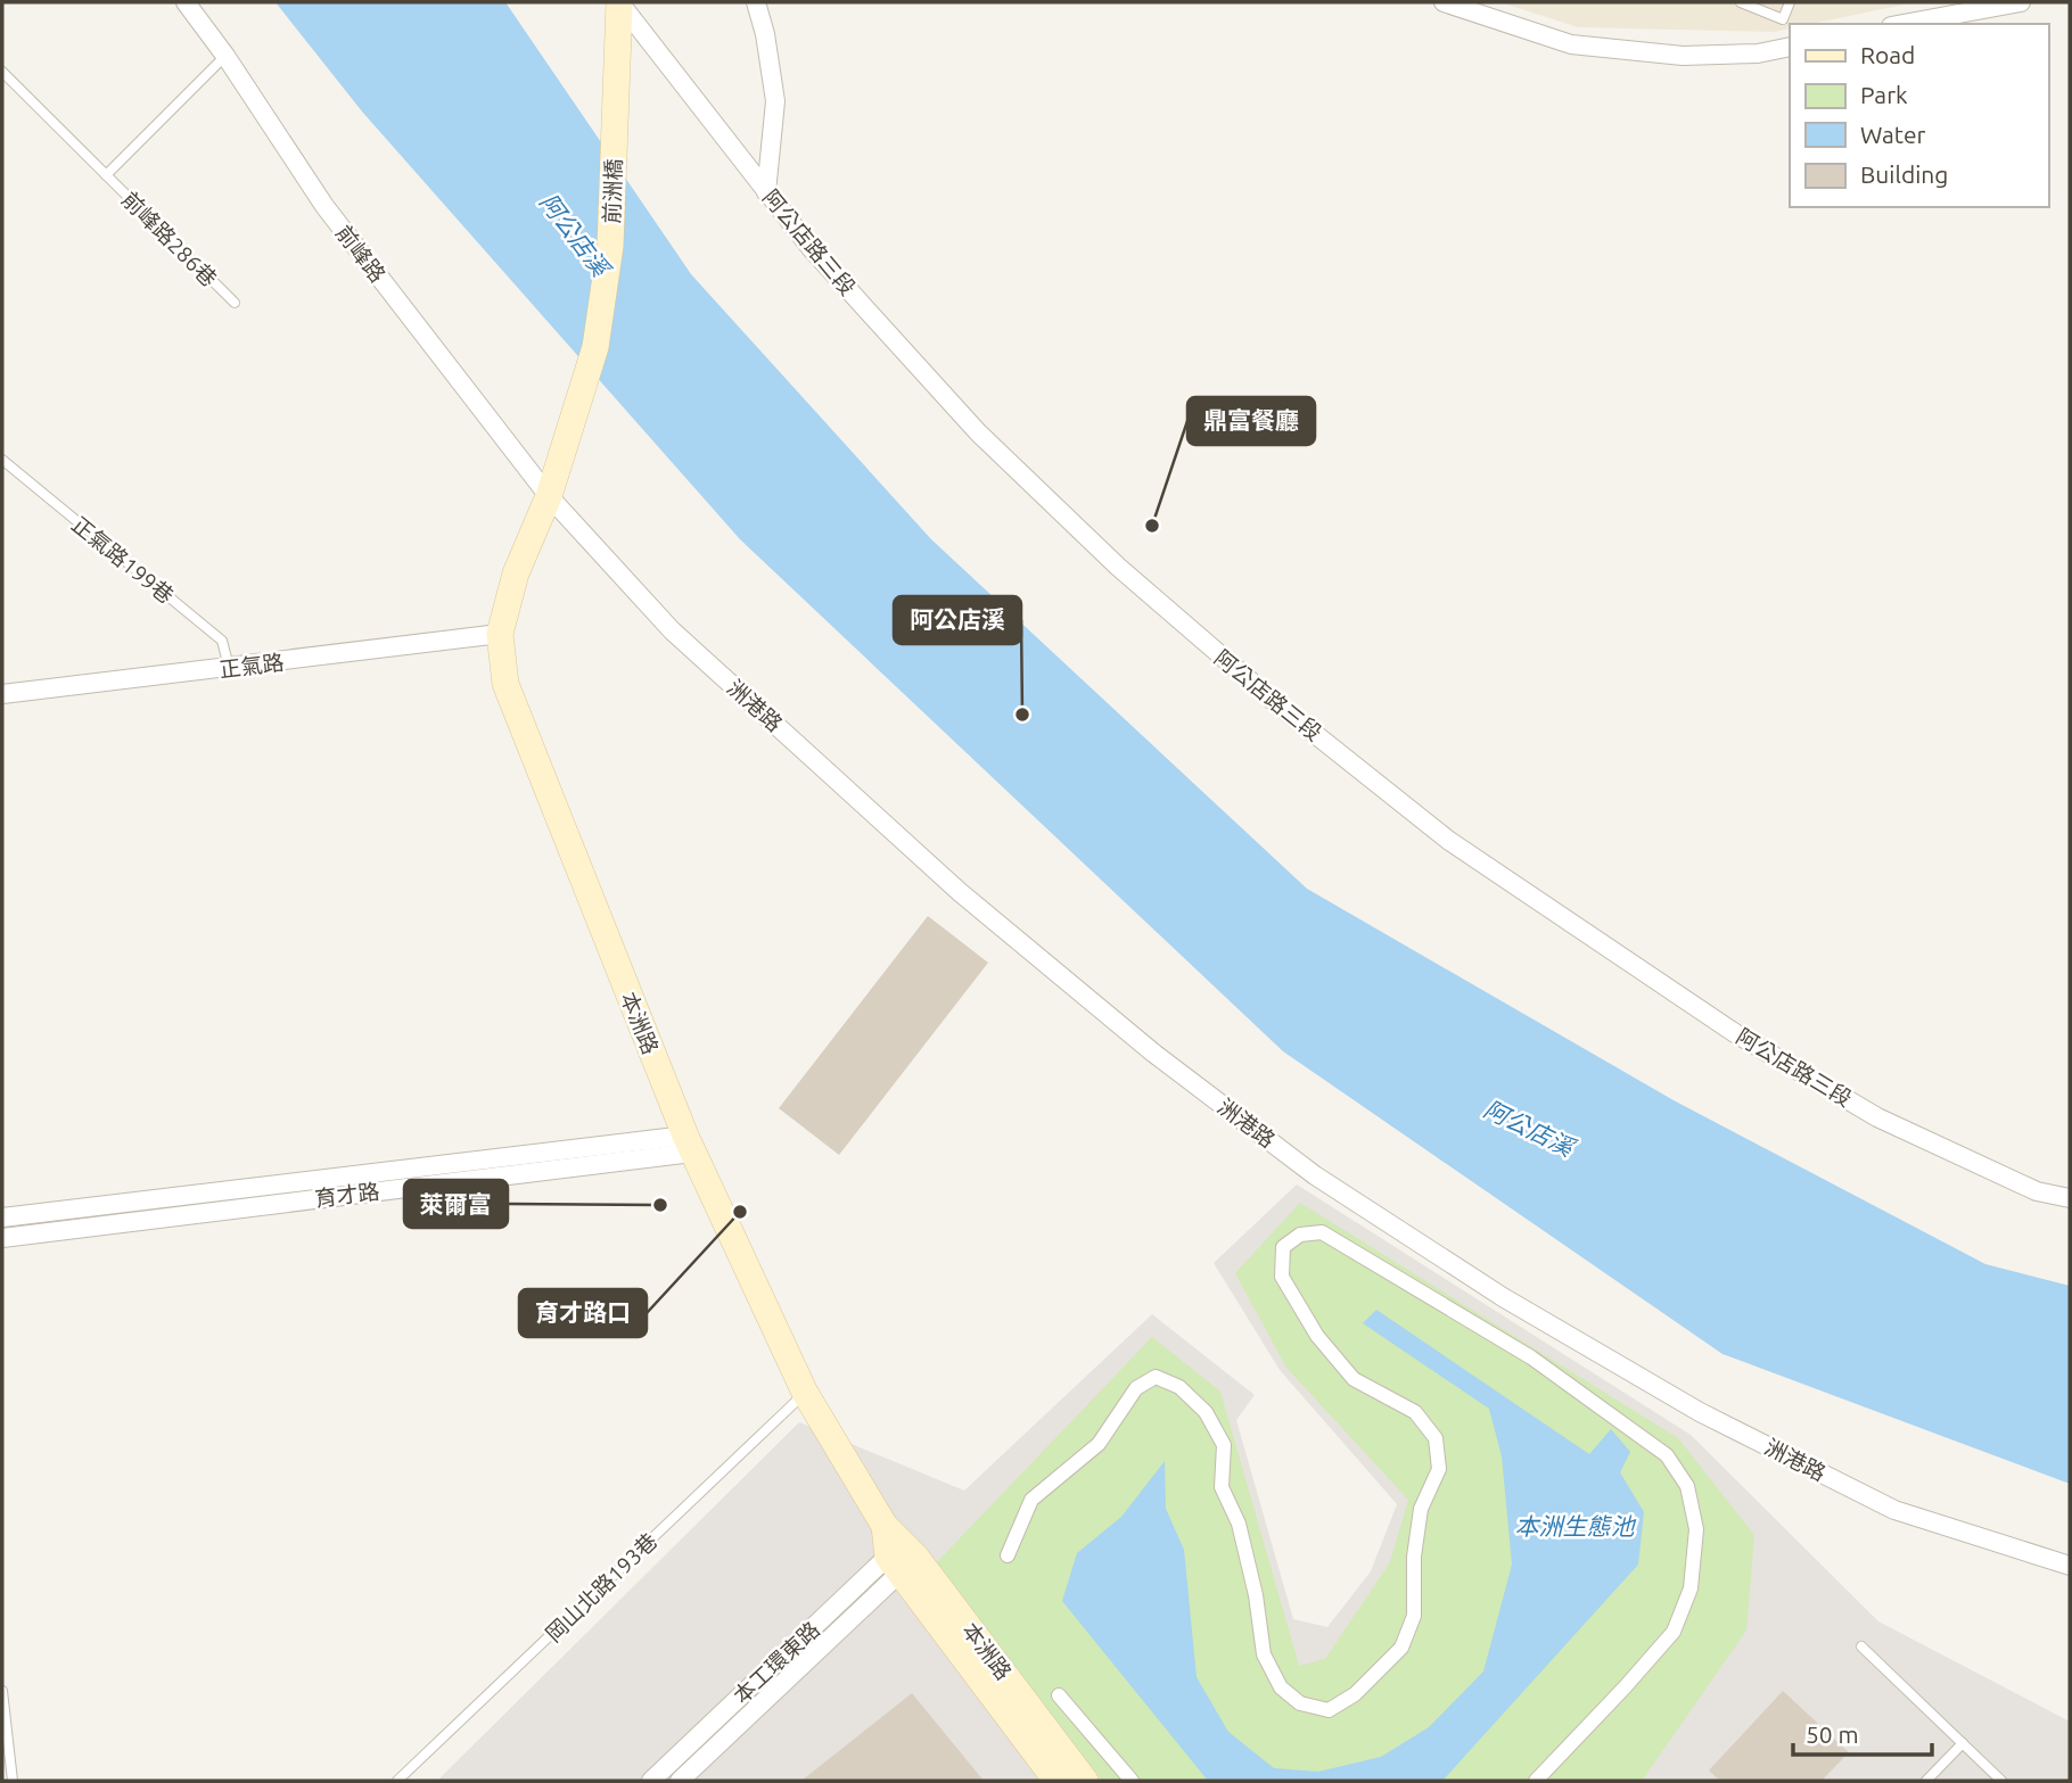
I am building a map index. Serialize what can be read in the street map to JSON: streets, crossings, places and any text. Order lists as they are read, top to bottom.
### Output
{
  "streets": {
    "main road": ["前洲橋", "本洲路"],
    "street": [
      "阿公店路三段",
      "前峰路",
      "正氣路",
      "洲港路",
      "育才路",
      "本工環東路"
    ],
    "lane": ["前峰路286巷", "正氣路199巷", "岡山北路193巷"]
  },
  "crossings": [
    ["前洲橋", "阿公店路三段"],
    ["前洲橋", "前峰路"],
    ["前洲橋", "洲港路"],
    ["前洲橋", "本洲路"],
    ["前峰路286巷", "前峰路"],
    ["前峰路", "洲港路"],
    ["前峰路", "本洲路"],
    ["正氣路199巷", "正氣路"],
    ["正氣路", "本洲路"],
    ["洲港路", "本洲路"],
    ["本洲路", "育才路"],
    ["本洲路", "岡山北路193巷"],
    ["本洲路", "本工環東路"]
  ],
  "water": ["阿公店溪", "本洲生態池"],
  "places": [
    "鼎富餐廳",
    "阿公店溪",
    "萊爾富",
    "育才路口"
  ],
  "legend": [
    "Road",
    "Park",
    "Water",
    "Building"
  ],
  "scale_bar": "50 m"
}
